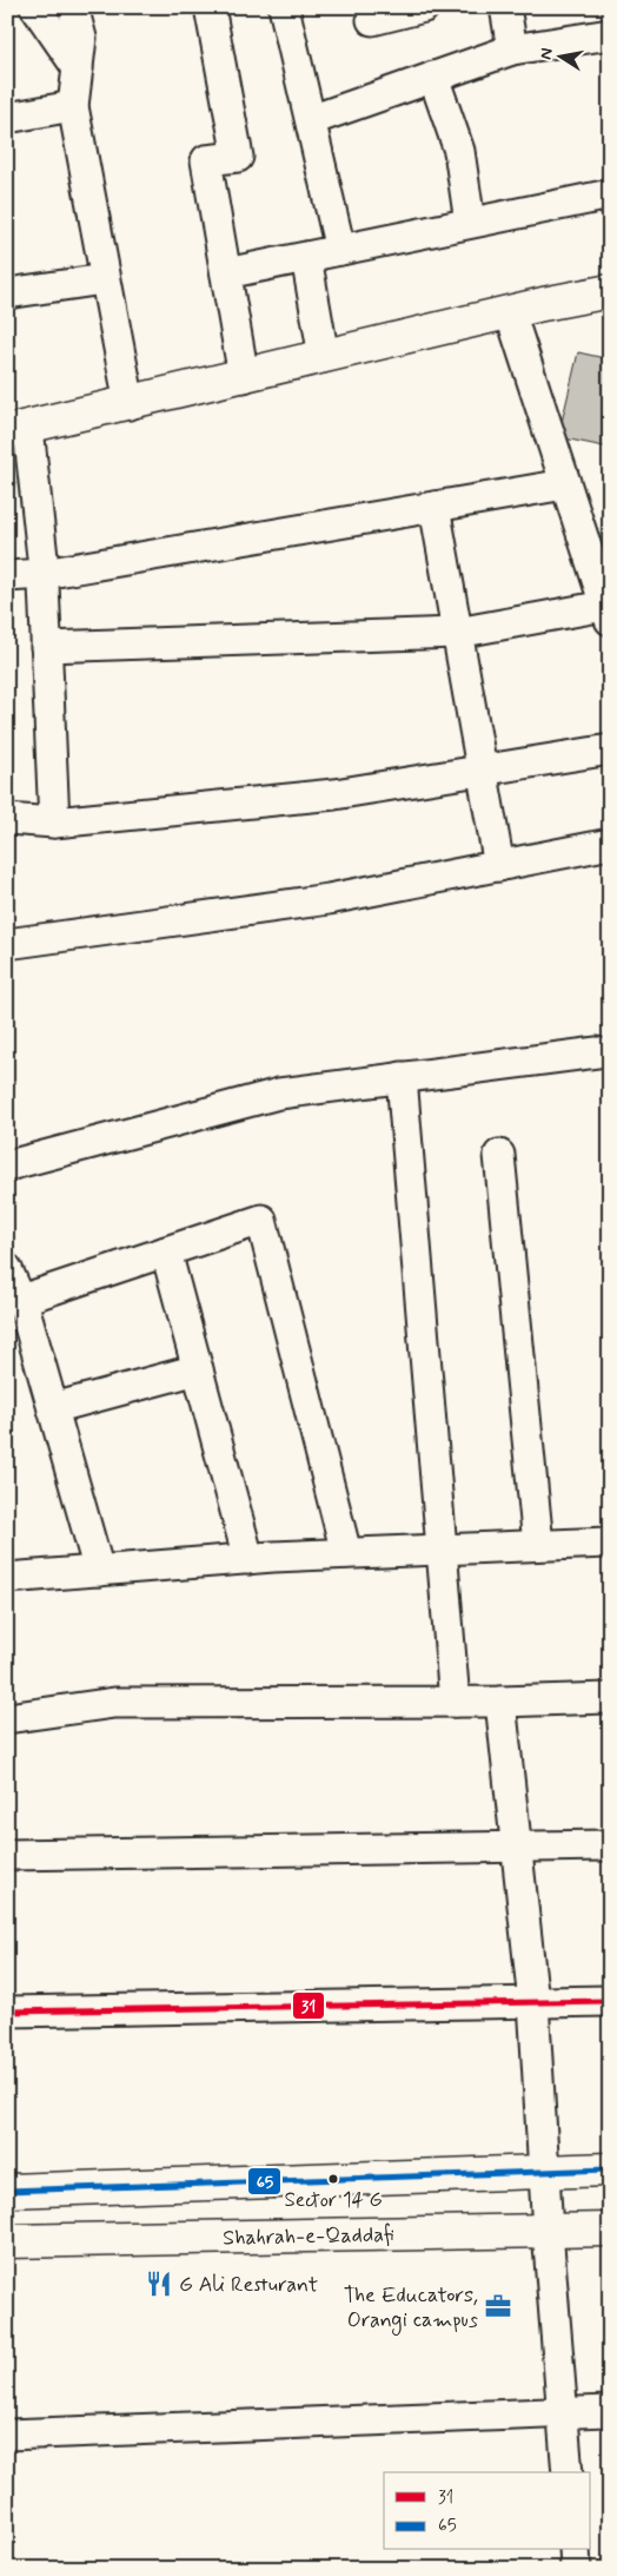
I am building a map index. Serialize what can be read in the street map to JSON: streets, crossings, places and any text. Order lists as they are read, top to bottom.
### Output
{
  "streets": {
    "main road": ["Shahrah-e-Qaddafi"]
  },
  "places": {
    "other": ["Sector 14 G"],
    "restaurant": ["G Ali Resturant"],
    "office": ["The Educators, Orangi campus"]
  },
  "lines": ["transit line 31", "transit line 65"],
  "legend": ["31", "65"],
  "north": "left"
}
